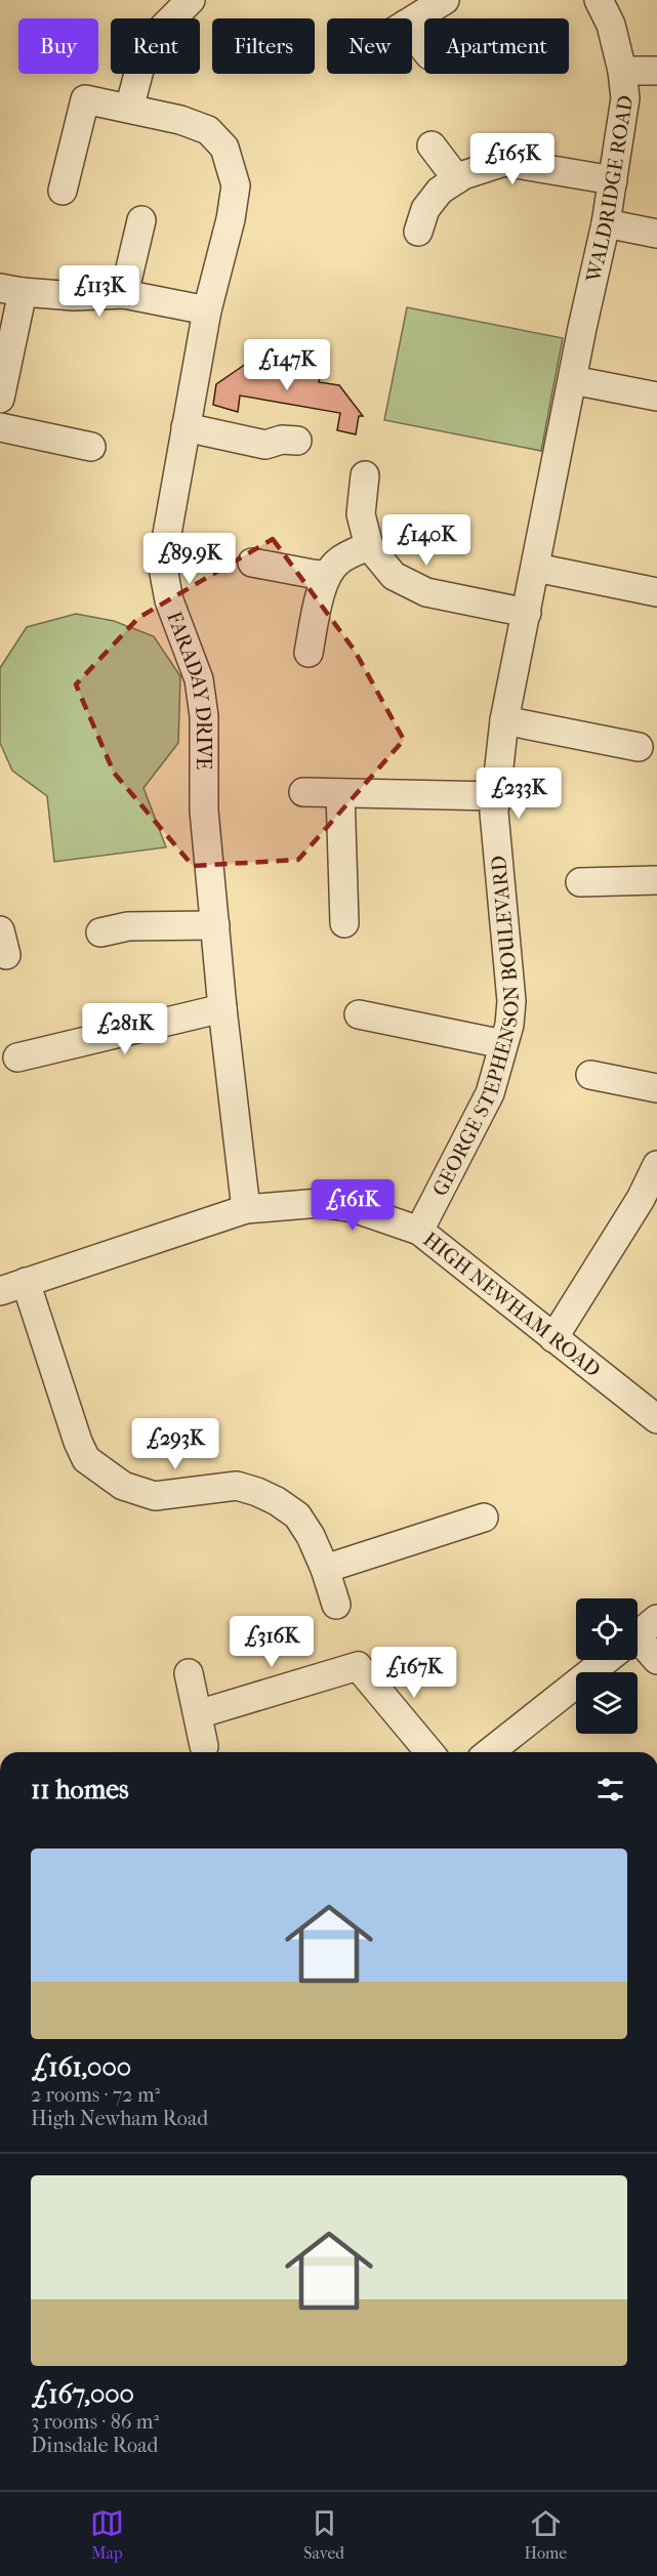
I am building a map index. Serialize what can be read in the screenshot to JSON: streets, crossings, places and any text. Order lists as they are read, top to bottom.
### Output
{
  "streets": {
    "street": [
      "WALDRIDGE ROAD",
      "FARADAY DRIVE",
      "GEORGE STEPHENSON BOULEVARD",
      "HIGH NEWHAM ROAD"
    ]
  },
  "crossings": [
    ["WALDRIDGE ROAD", "GEORGE STEPHENSON BOULEVARD"],
    ["FARADAY DRIVE", "HIGH NEWHAM ROAD"],
    ["GEORGE STEPHENSON BOULEVARD", "HIGH NEWHAM ROAD"]
  ],
  "page": {
    "chip": [
      "Buy",
      "Rent",
      "Filters",
      "New",
      "Apartment"
    ],
    "price": [
      "£165K",
      "£113K",
      "£147K",
      "£140K",
      "£89.9K",
      "£233K",
      "£281K",
      "£161K",
      "£293K",
      "£316K",
      "£167K"
    ],
    "heading": "11 homes",
    "list": [
      {
        "name": "£161,000",
        "note": "2 rooms · 72 m² · High Newham Road"
      },
      {
        "name": "£167,000",
        "note": "3 rooms · 86 m² · Dinsdale Road"
      }
    ],
    "tabs": ["Map", "Saved", "Home"]
  }
}
